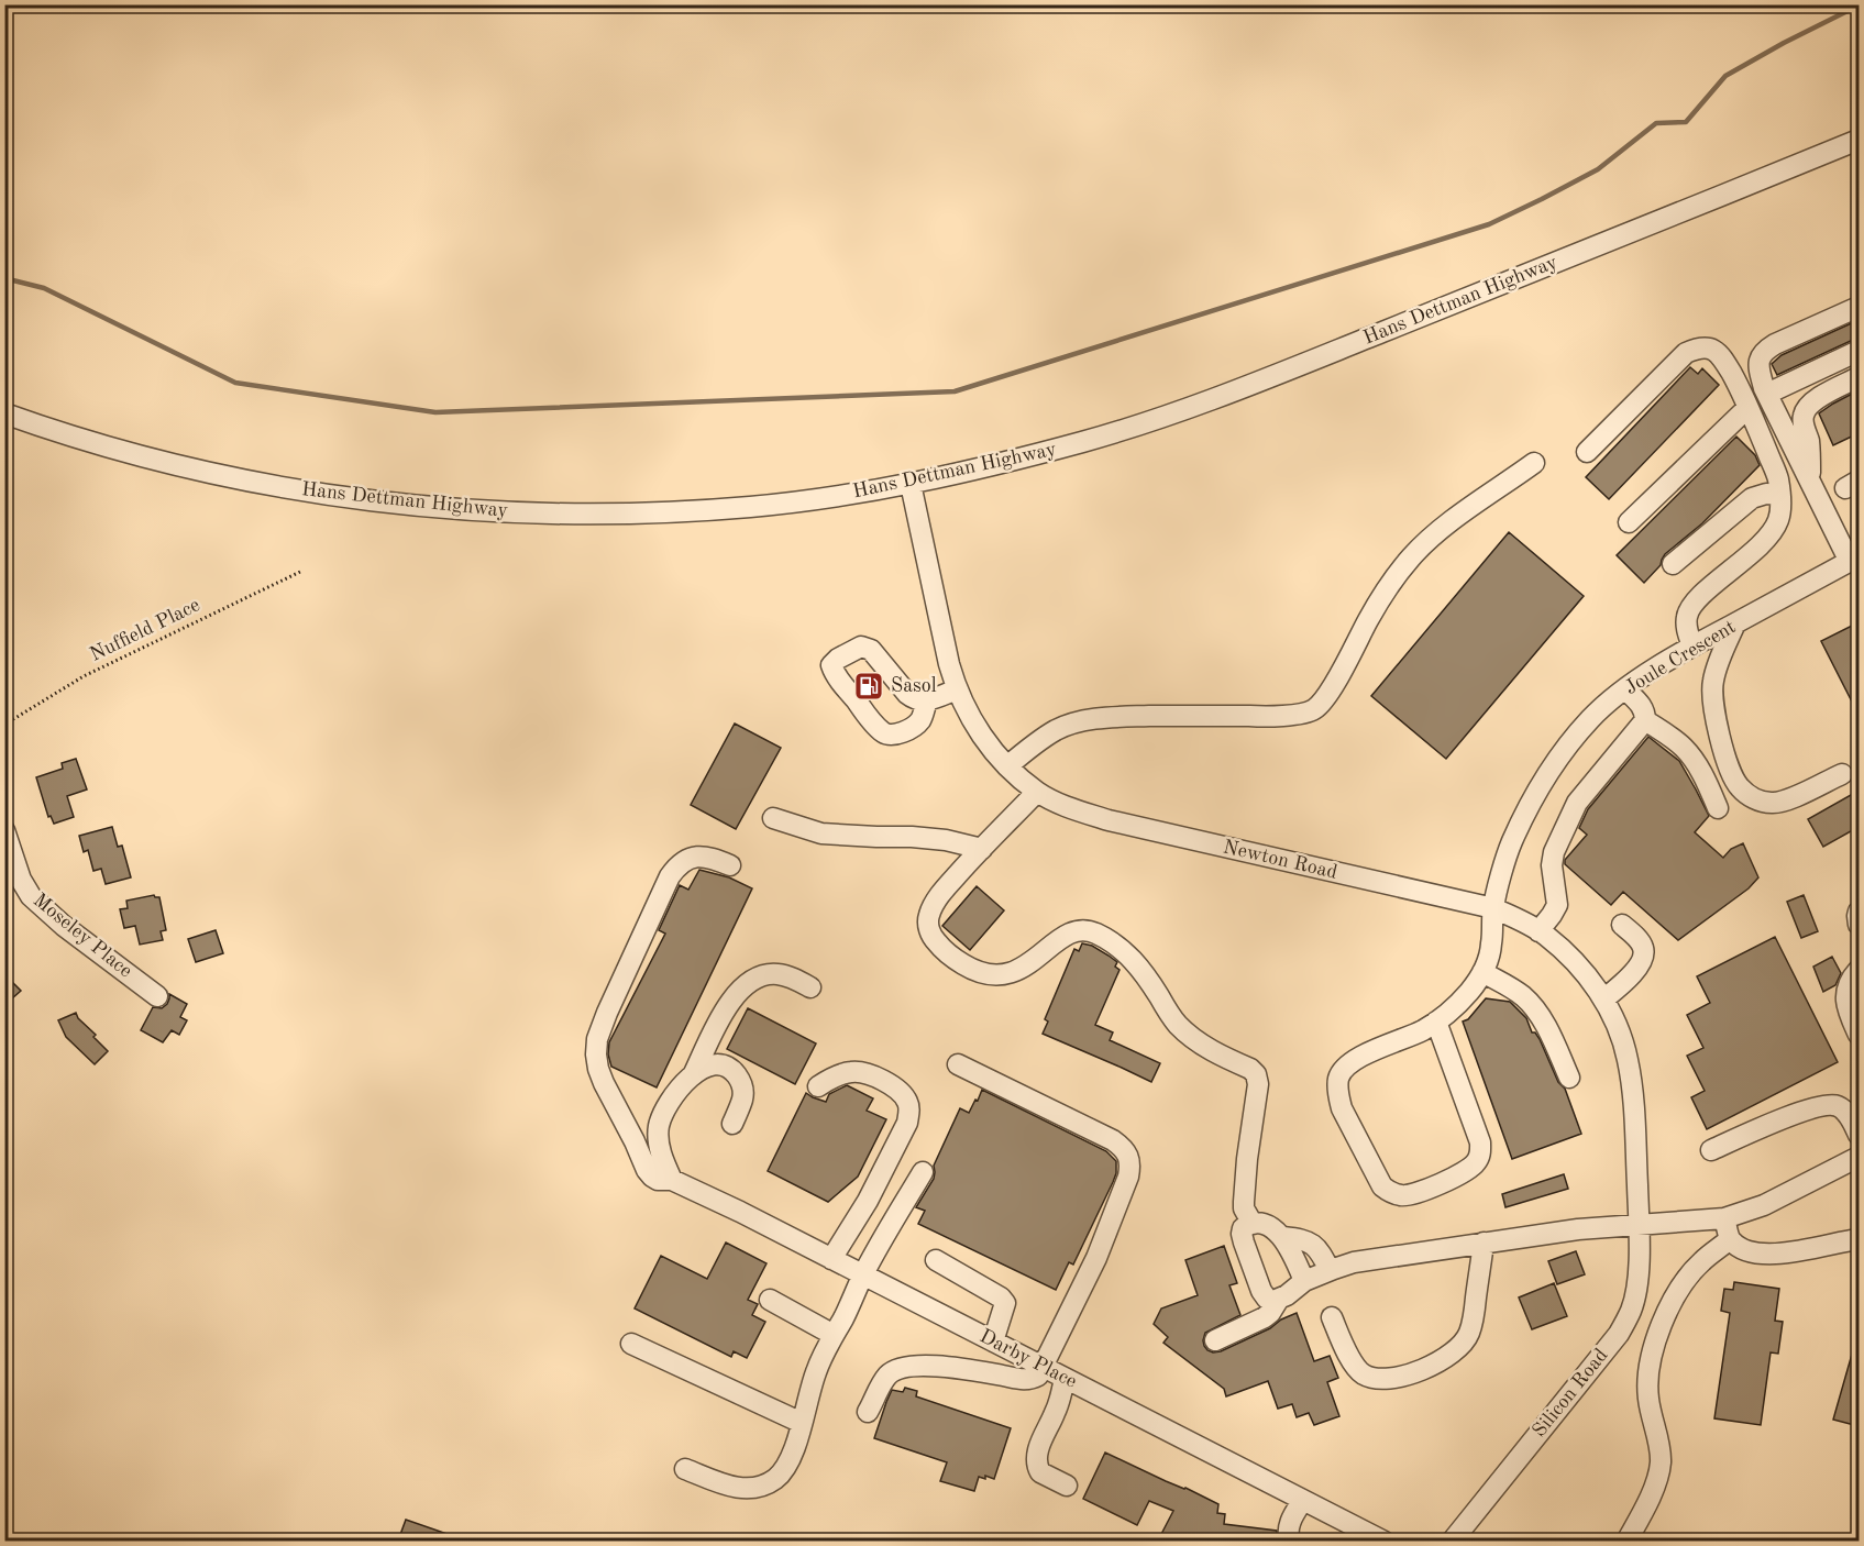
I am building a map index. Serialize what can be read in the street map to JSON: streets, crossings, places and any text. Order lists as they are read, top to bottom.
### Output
{
  "streets": {
    "street": [
      "Hans Dettman Highway",
      "Joule Crescent",
      "Newton Road",
      "Moseley Place",
      "Darby Place",
      "Silicon Road"
    ],
    "path": ["Nuffield Place"]
  },
  "crossings": [
    ["Hans Dettman Highway", "Newton Road"],
    ["Joule Crescent", "Newton Road"],
    ["Newton Road", "Silicon Road"]
  ],
  "places": {
    "fuel station": ["Sasol"]
  }
}
